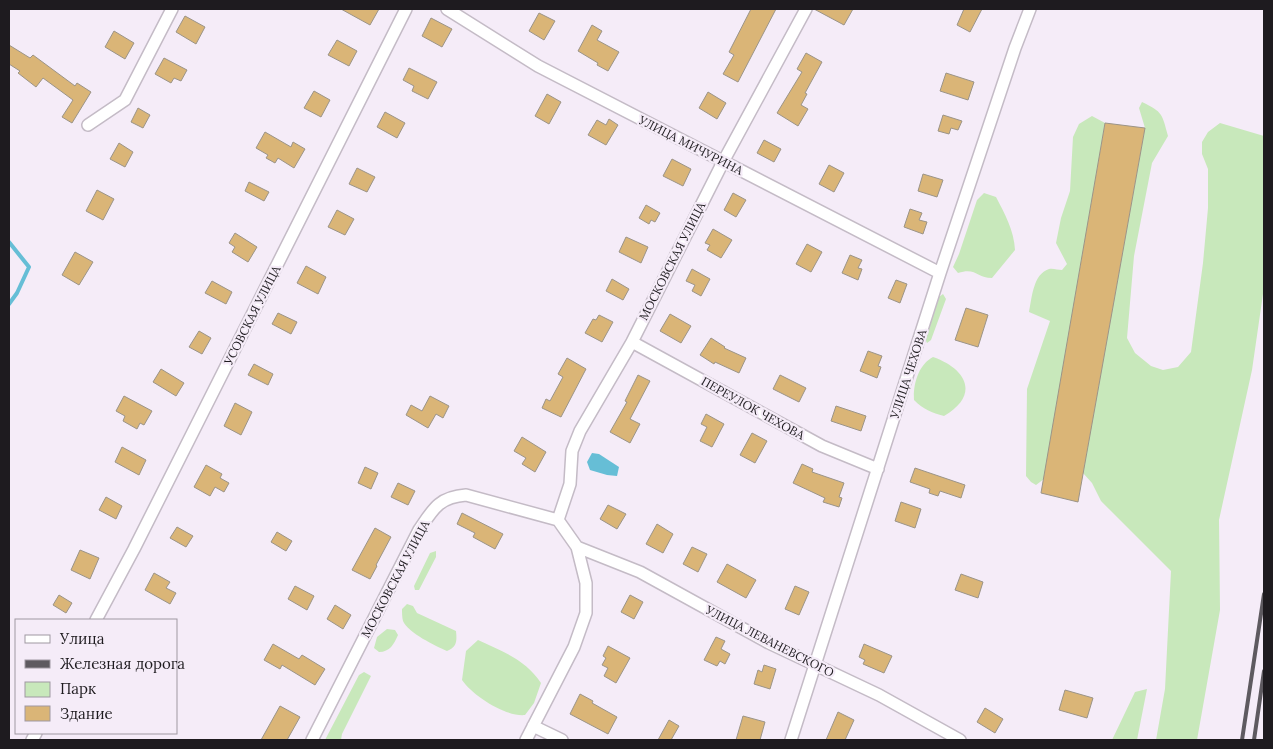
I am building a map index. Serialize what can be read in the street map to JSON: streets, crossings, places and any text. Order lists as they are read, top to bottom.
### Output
{
  "streets": {
    "street": [
      "УЛИЦА МИЧУРИНА",
      "МОСКОВСКАЯ УЛИЦА",
      "УСОВСКАЯ УЛИЦА",
      "УЛИЦА ЧЕХОВА",
      "ПЕРЕУЛОК ЧЕХОВА",
      "УЛИЦА ЛЕВАНЕВСКОГО"
    ]
  },
  "crossings": [
    ["УЛИЦА МИЧУРИНА", "МОСКОВСКАЯ УЛИЦА"],
    ["УЛИЦА МИЧУРИНА", "УЛИЦА ЧЕХОВА"],
    ["МОСКОВСКАЯ УЛИЦА", "ПЕРЕУЛОК ЧЕХОВА"],
    ["УЛИЦА ЧЕХОВА", "ПЕРЕУЛОК ЧЕХОВА"],
    ["УЛИЦА ЧЕХОВА", "УЛИЦА ЛЕВАНЕВСКОГО"]
  ],
  "legend": [
    "Улица",
    "Железная дорога",
    "Парк",
    "Здание"
  ]
}
